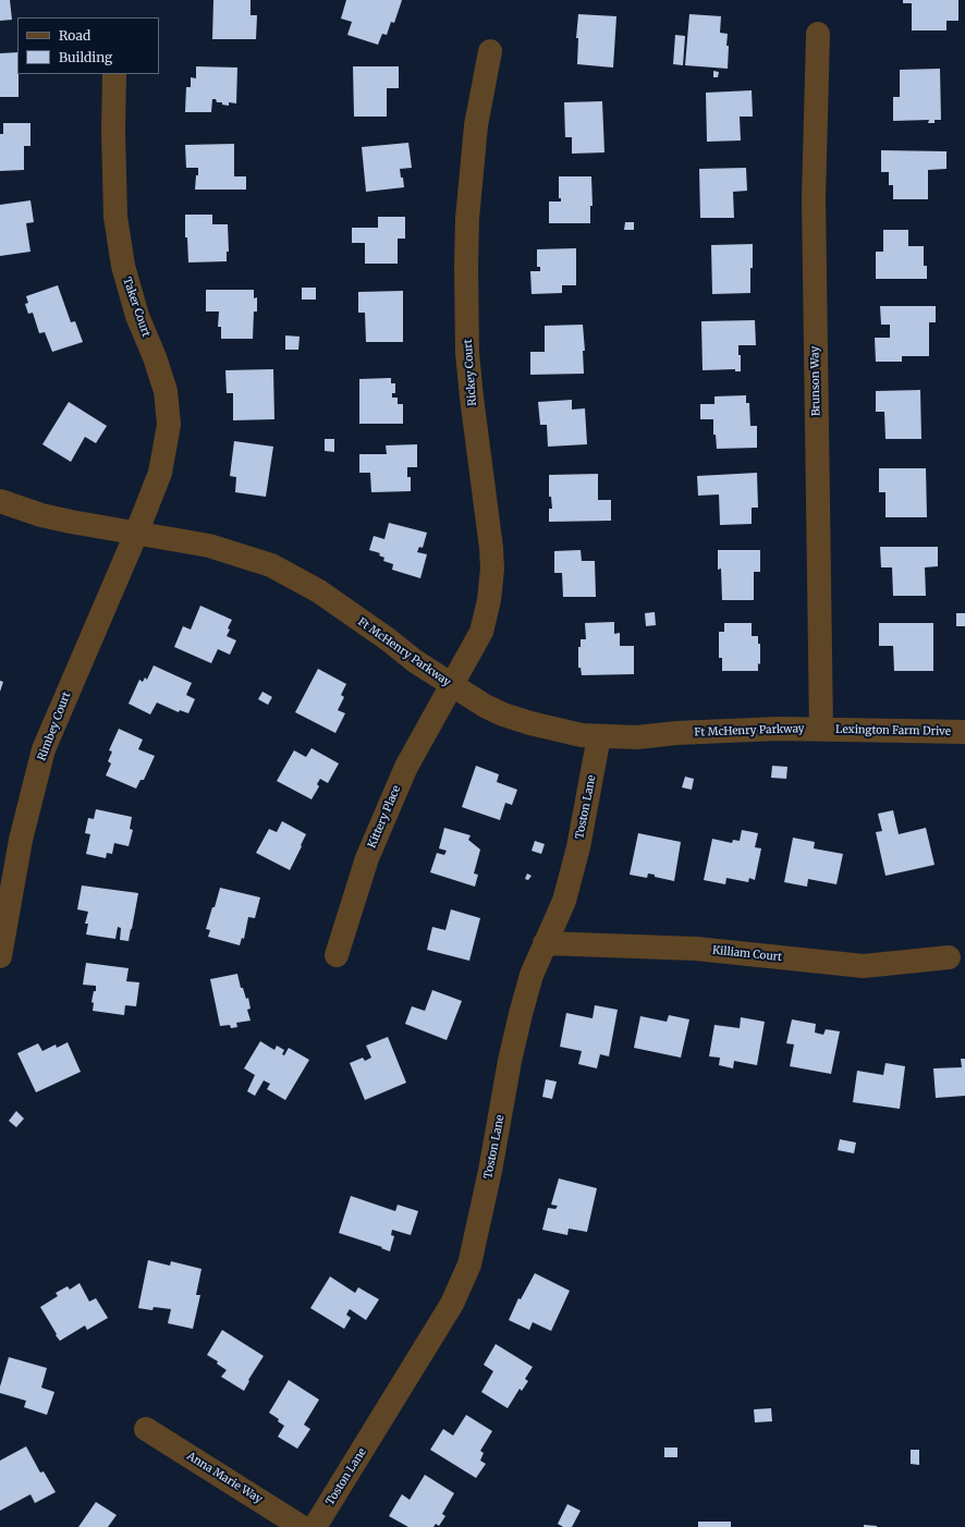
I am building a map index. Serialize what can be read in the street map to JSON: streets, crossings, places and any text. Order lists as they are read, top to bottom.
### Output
{
  "streets": {
    "street": [
      "Taker Court",
      "Rickey Court",
      "Brunson Way",
      "Ft McHenry Parkway",
      "Rimbey Court",
      "Lexington Farm Drive",
      "Toston Lane",
      "Kittery Place",
      "Killiam Court",
      "Anna Marie Way"
    ]
  },
  "crossings": [
    ["Taker Court", "Ft McHenry Parkway"],
    ["Taker Court", "Rimbey Court"],
    ["Rickey Court", "Ft McHenry Parkway"],
    ["Rickey Court", "Kittery Place"],
    ["Brunson Way", "Ft McHenry Parkway"],
    ["Brunson Way", "Lexington Farm Drive"],
    ["Ft McHenry Parkway", "Rimbey Court"],
    ["Ft McHenry Parkway", "Lexington Farm Drive"],
    ["Ft McHenry Parkway", "Toston Lane"],
    ["Ft McHenry Parkway", "Kittery Place"],
    ["Toston Lane", "Killiam Court"]
  ],
  "legend": ["Road", "Building"]
}
